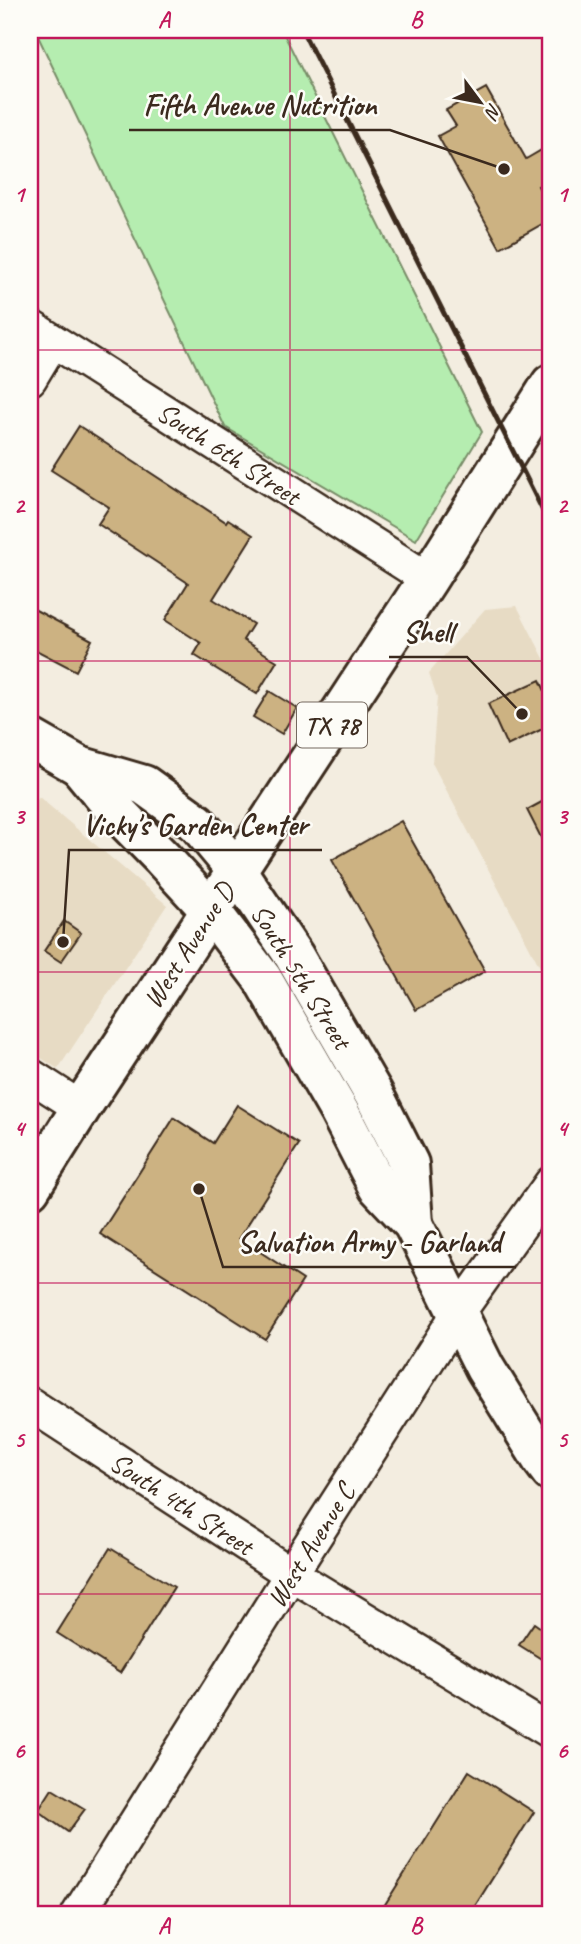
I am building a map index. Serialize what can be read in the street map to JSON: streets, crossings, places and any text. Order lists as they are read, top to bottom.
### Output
{
  "streets": {
    "street": [
      "South 6th Street",
      "TX 78",
      "West Avenue D",
      "South 5th Street",
      "South 4th Street",
      "West Avenue C"
    ]
  },
  "crossings": [
    ["South 6th Street", "West Avenue D"],
    ["West Avenue D", "South 5th Street"],
    ["South 5th Street", "West Avenue C"],
    ["South 4th Street", "West Avenue C"]
  ],
  "places": [
    "Fifth Avenue Nutrition",
    "Shell",
    "Vicky's Garden Center",
    "Salvation Army - Garland"
  ],
  "north": "bottom right",
  "grid": {
    "columns": ["A", "B"],
    "rows": [
      "1",
      "2",
      "3",
      "4",
      "5",
      "6"
    ]
  }
}
